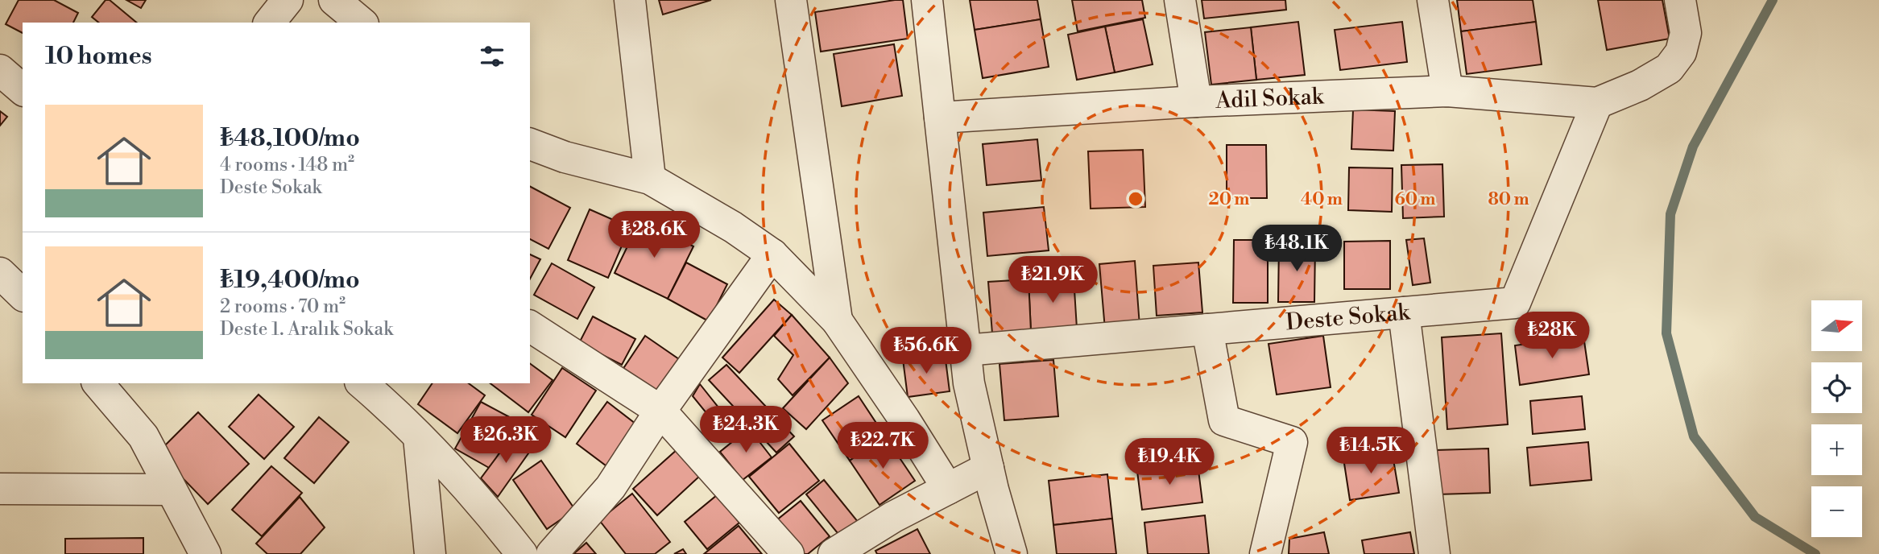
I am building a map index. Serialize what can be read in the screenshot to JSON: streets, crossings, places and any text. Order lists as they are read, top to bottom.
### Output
{
  "streets": {
    "street": ["Adil Sokak", "Deste Sokak"]
  },
  "crossings": [
    ["Adil Sokak", "Deste Sokak"]
  ],
  "north": "right",
  "page": {
    "heading": "10 homes",
    "list": [
      {
        "name": "₺48,100/mo",
        "note": "4 rooms · 148 m² · Deste Sokak"
      },
      {
        "name": "₺19,400/mo",
        "note": "2 rooms · 70 m² · Deste 1. Aralık Sokak"
      }
    ],
    "price": [
      "₺28.6K",
      "₺48.1K",
      "₺21.9K",
      "₺28K",
      "₺56.6K",
      "₺24.3K",
      "₺26.3K",
      "₺22.7K",
      "₺14.5K",
      "₺19.4K"
    ],
    "map_buttons": ["+", "−"]
  },
  "rings": [
    "20 m",
    "40 m",
    "60 m",
    "80 m"
  ]
}
